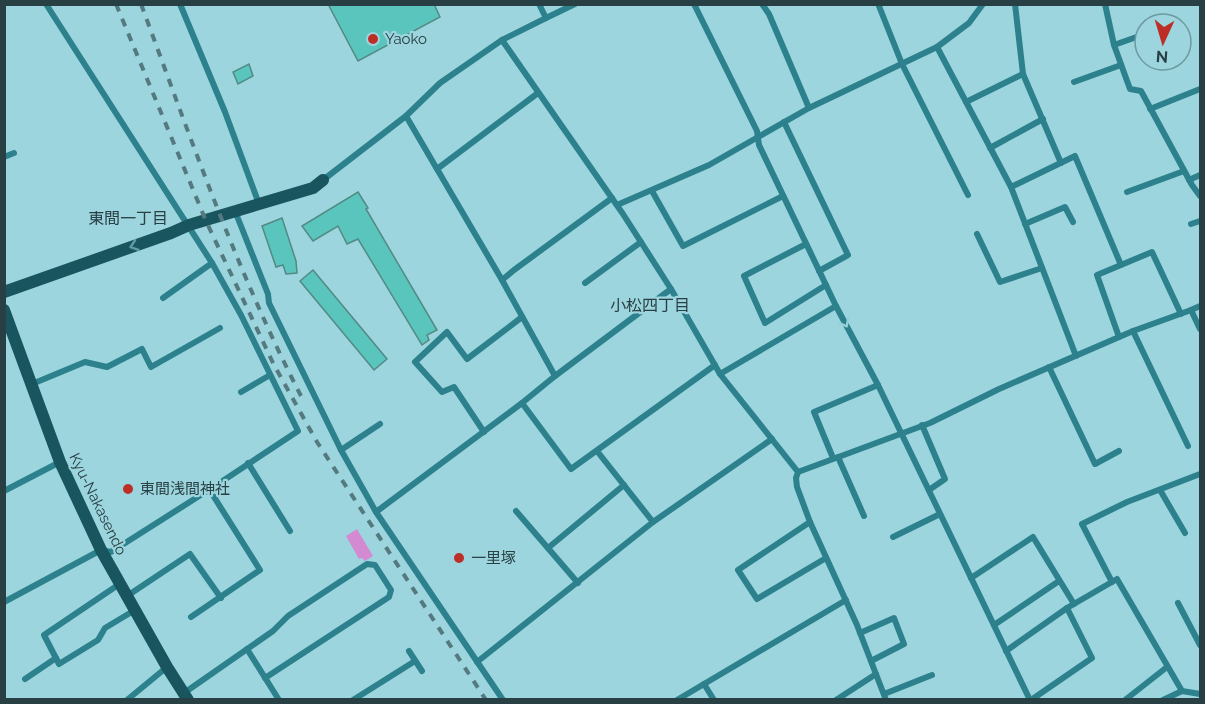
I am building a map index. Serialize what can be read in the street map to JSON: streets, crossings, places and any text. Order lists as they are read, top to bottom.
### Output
{
  "streets": {
    "main road": ["Kyu-Nakasendo"]
  },
  "districts": ["東間一丁目", "小松四丁目"],
  "places": ["Yaoko", "東間浅間神社", "一里塚"],
  "north": "bottom"
}
